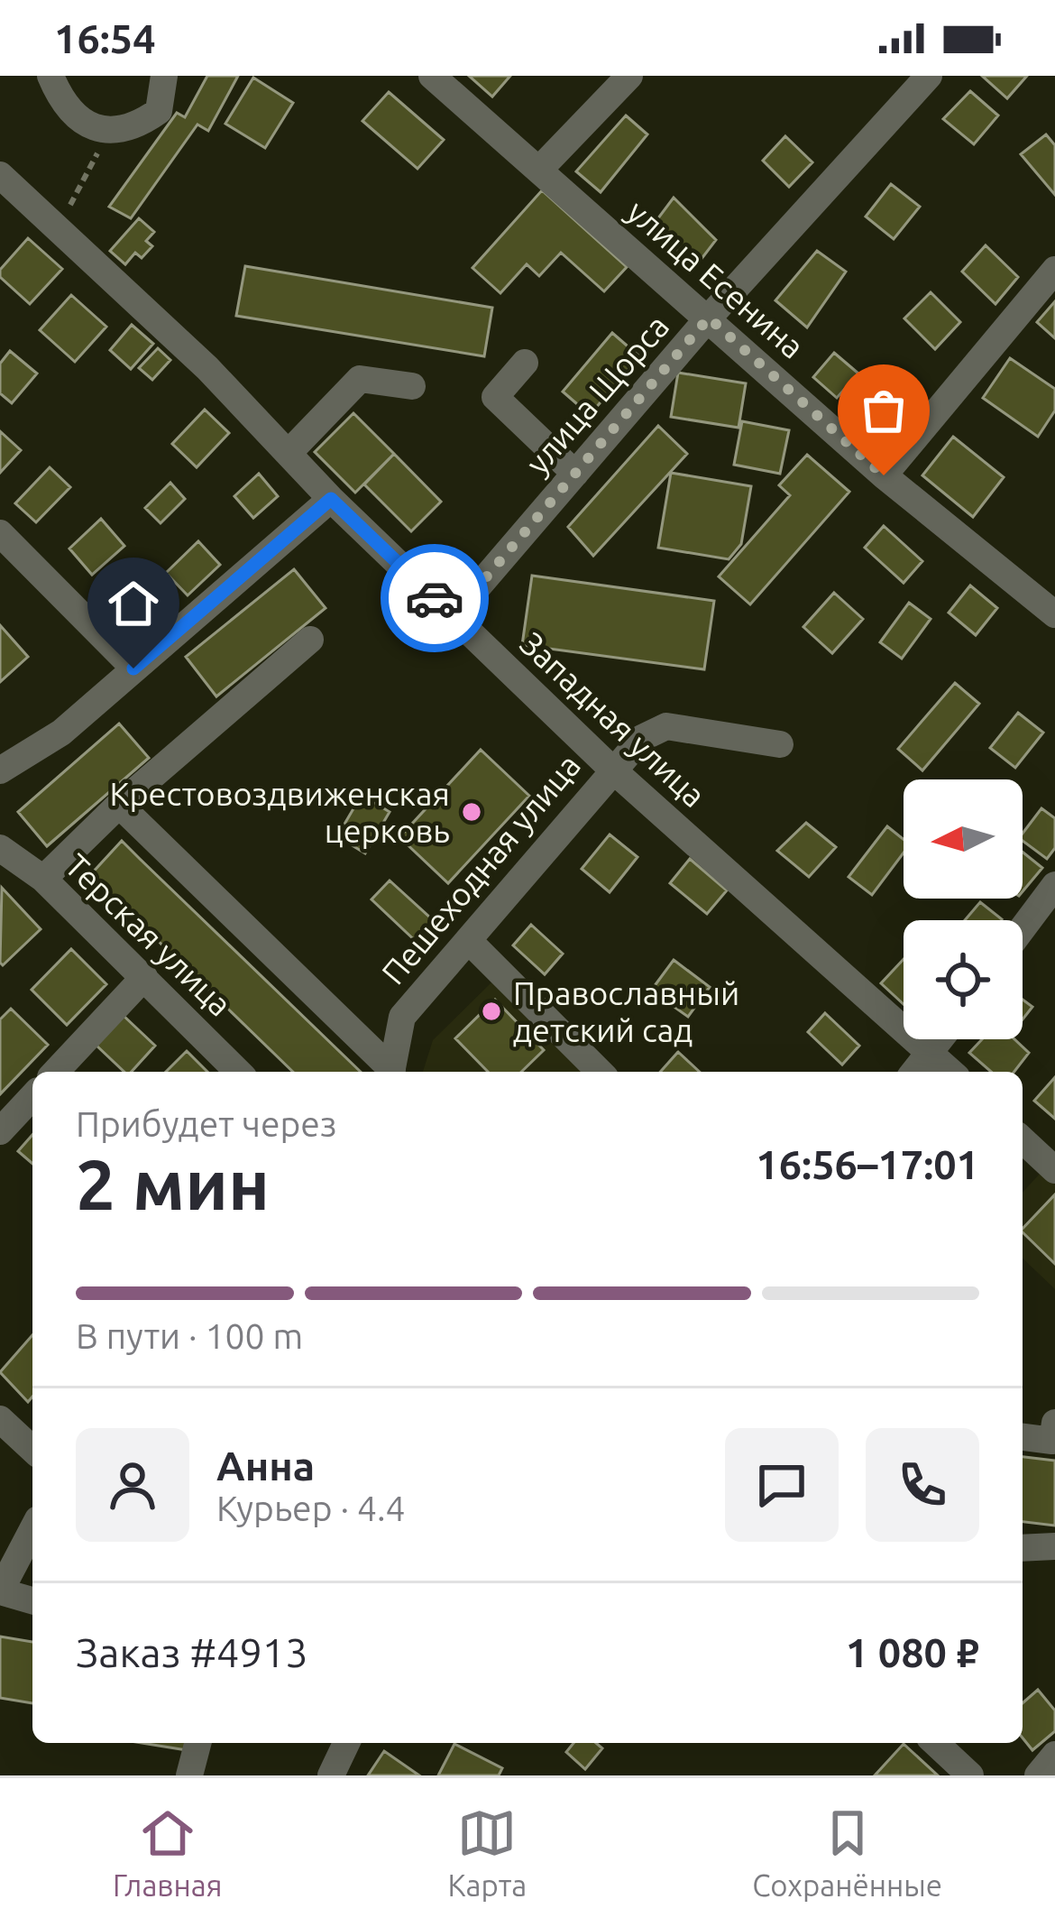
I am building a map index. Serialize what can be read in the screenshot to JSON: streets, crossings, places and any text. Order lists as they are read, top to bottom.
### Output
{
  "streets": {
    "street": [
      "улица Есенина",
      "улица Щорса",
      "Западная улица",
      "Пешеходная улица",
      "Терская улица"
    ]
  },
  "crossings": [
    ["улица Есенина", "улица Щорса"],
    ["улица Щорса", "Западная улица"],
    ["Западная улица", "Пешеходная улица"]
  ],
  "places": ["Крестовоздвиженская церковь", "Православный детский сад"],
  "north": "left",
  "page": {
    "status": "16:54",
    "heading": ["2 мин", "Прибудет через", "16:56–17:01"],
    "panel": [
      "Анна",
      "Курьер · 4.4",
      "Заказ #4913",
      "1 080 ₽"
    ],
    "bar": "В пути · 100 m",
    "tabs": ["Главная", "Карта", "Сохранённые"]
  }
}
